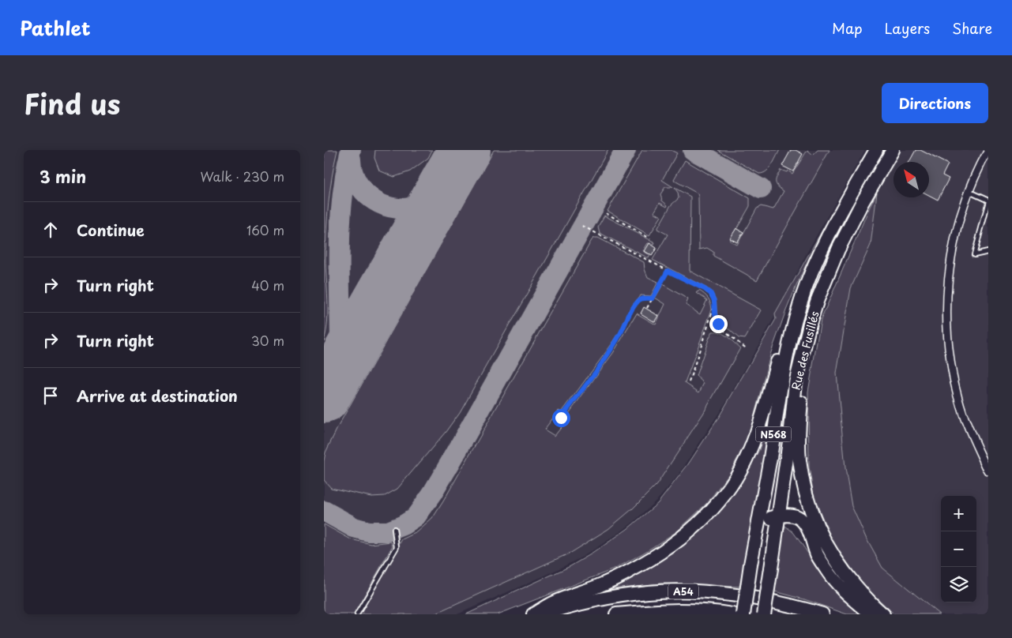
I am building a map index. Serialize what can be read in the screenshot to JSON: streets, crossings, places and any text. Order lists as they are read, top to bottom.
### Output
{
  "streets": {
    "highway": ["Rue des Fusillés", "N568", "A54"]
  },
  "north": "top left",
  "page": {
    "header": "Pathlet",
    "nav": ["Map", "Layers", "Share"],
    "title": "Find us",
    "buttons": "Directions",
    "heading": ["3 min", "Walk · 230 m"],
    "list": [
      ["Continue", "160 m"],
      ["Turn right", "40 m"],
      ["Turn right", "30 m"],
      "Arrive at destination"
    ],
    "map_buttons": ["+", "−"]
  }
}
